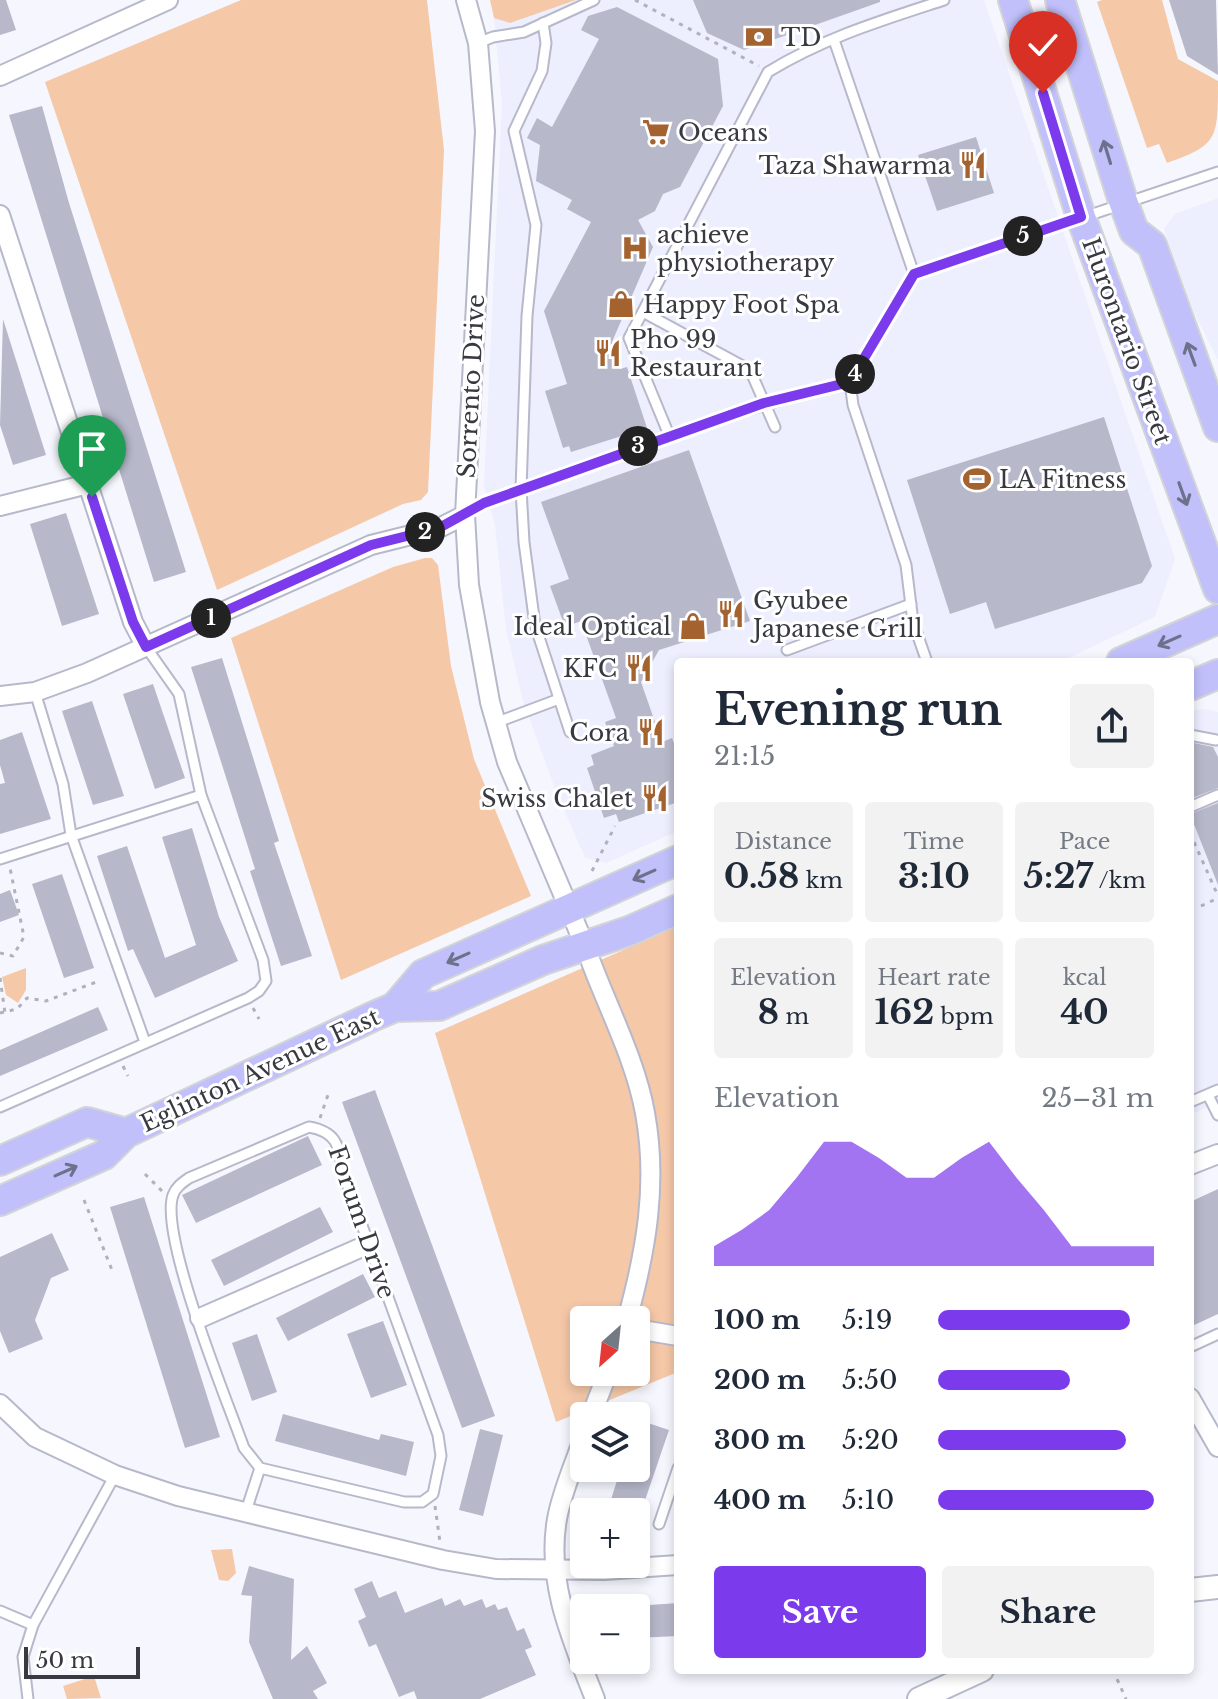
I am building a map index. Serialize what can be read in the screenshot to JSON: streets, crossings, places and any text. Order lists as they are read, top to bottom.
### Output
{
  "streets": {
    "main road": ["Hurontario Street", "Eglinton Avenue East"],
    "street": ["Sorrento Drive"],
    "lane": ["Forum Drive"]
  },
  "crossings": [
    ["Sorrento Drive", "Eglinton Avenue East"]
  ],
  "places": {
    "bank": ["TD"],
    "supermarket": ["Oceans"],
    "restaurant": [
      "Taza Shawarma",
      "Pho 99 Restaurant",
      "Gyubee Japanese Grill",
      "KFC",
      "Cora",
      "Swiss Chalet"
    ],
    "hospital": ["achieve physiotherapy"],
    "shop": ["Happy Foot Spa", "Ideal Optical"],
    "sports": ["LA Fitness"]
  },
  "scale_bar": "50 m",
  "north": "bottom left",
  "page": {
    "pins": [
      "5",
      "4",
      "3",
      "2",
      "1"
    ],
    "heading": ["Evening run", "21:15"],
    "stats": [
      ["Distance", "0.58 km"],
      ["Time", "3:10"],
      ["Pace", "5:27 /km"],
      ["Elevation", "8 m"],
      ["Heart rate", "162 bpm"],
      ["kcal", "40"]
    ],
    "chart": ["Elevation", "25–31 m"],
    "list": [
      {
        "name": "100 m",
        "note": "5:19"
      },
      {
        "name": "200 m",
        "note": "5:50"
      },
      {
        "name": "300 m",
        "note": "5:20"
      },
      {
        "name": "400 m",
        "note": "5:10"
      }
    ],
    "map_buttons": ["+", "−"],
    "buttons": ["Save", "Share"],
    "scale": "50 m"
  }
}
